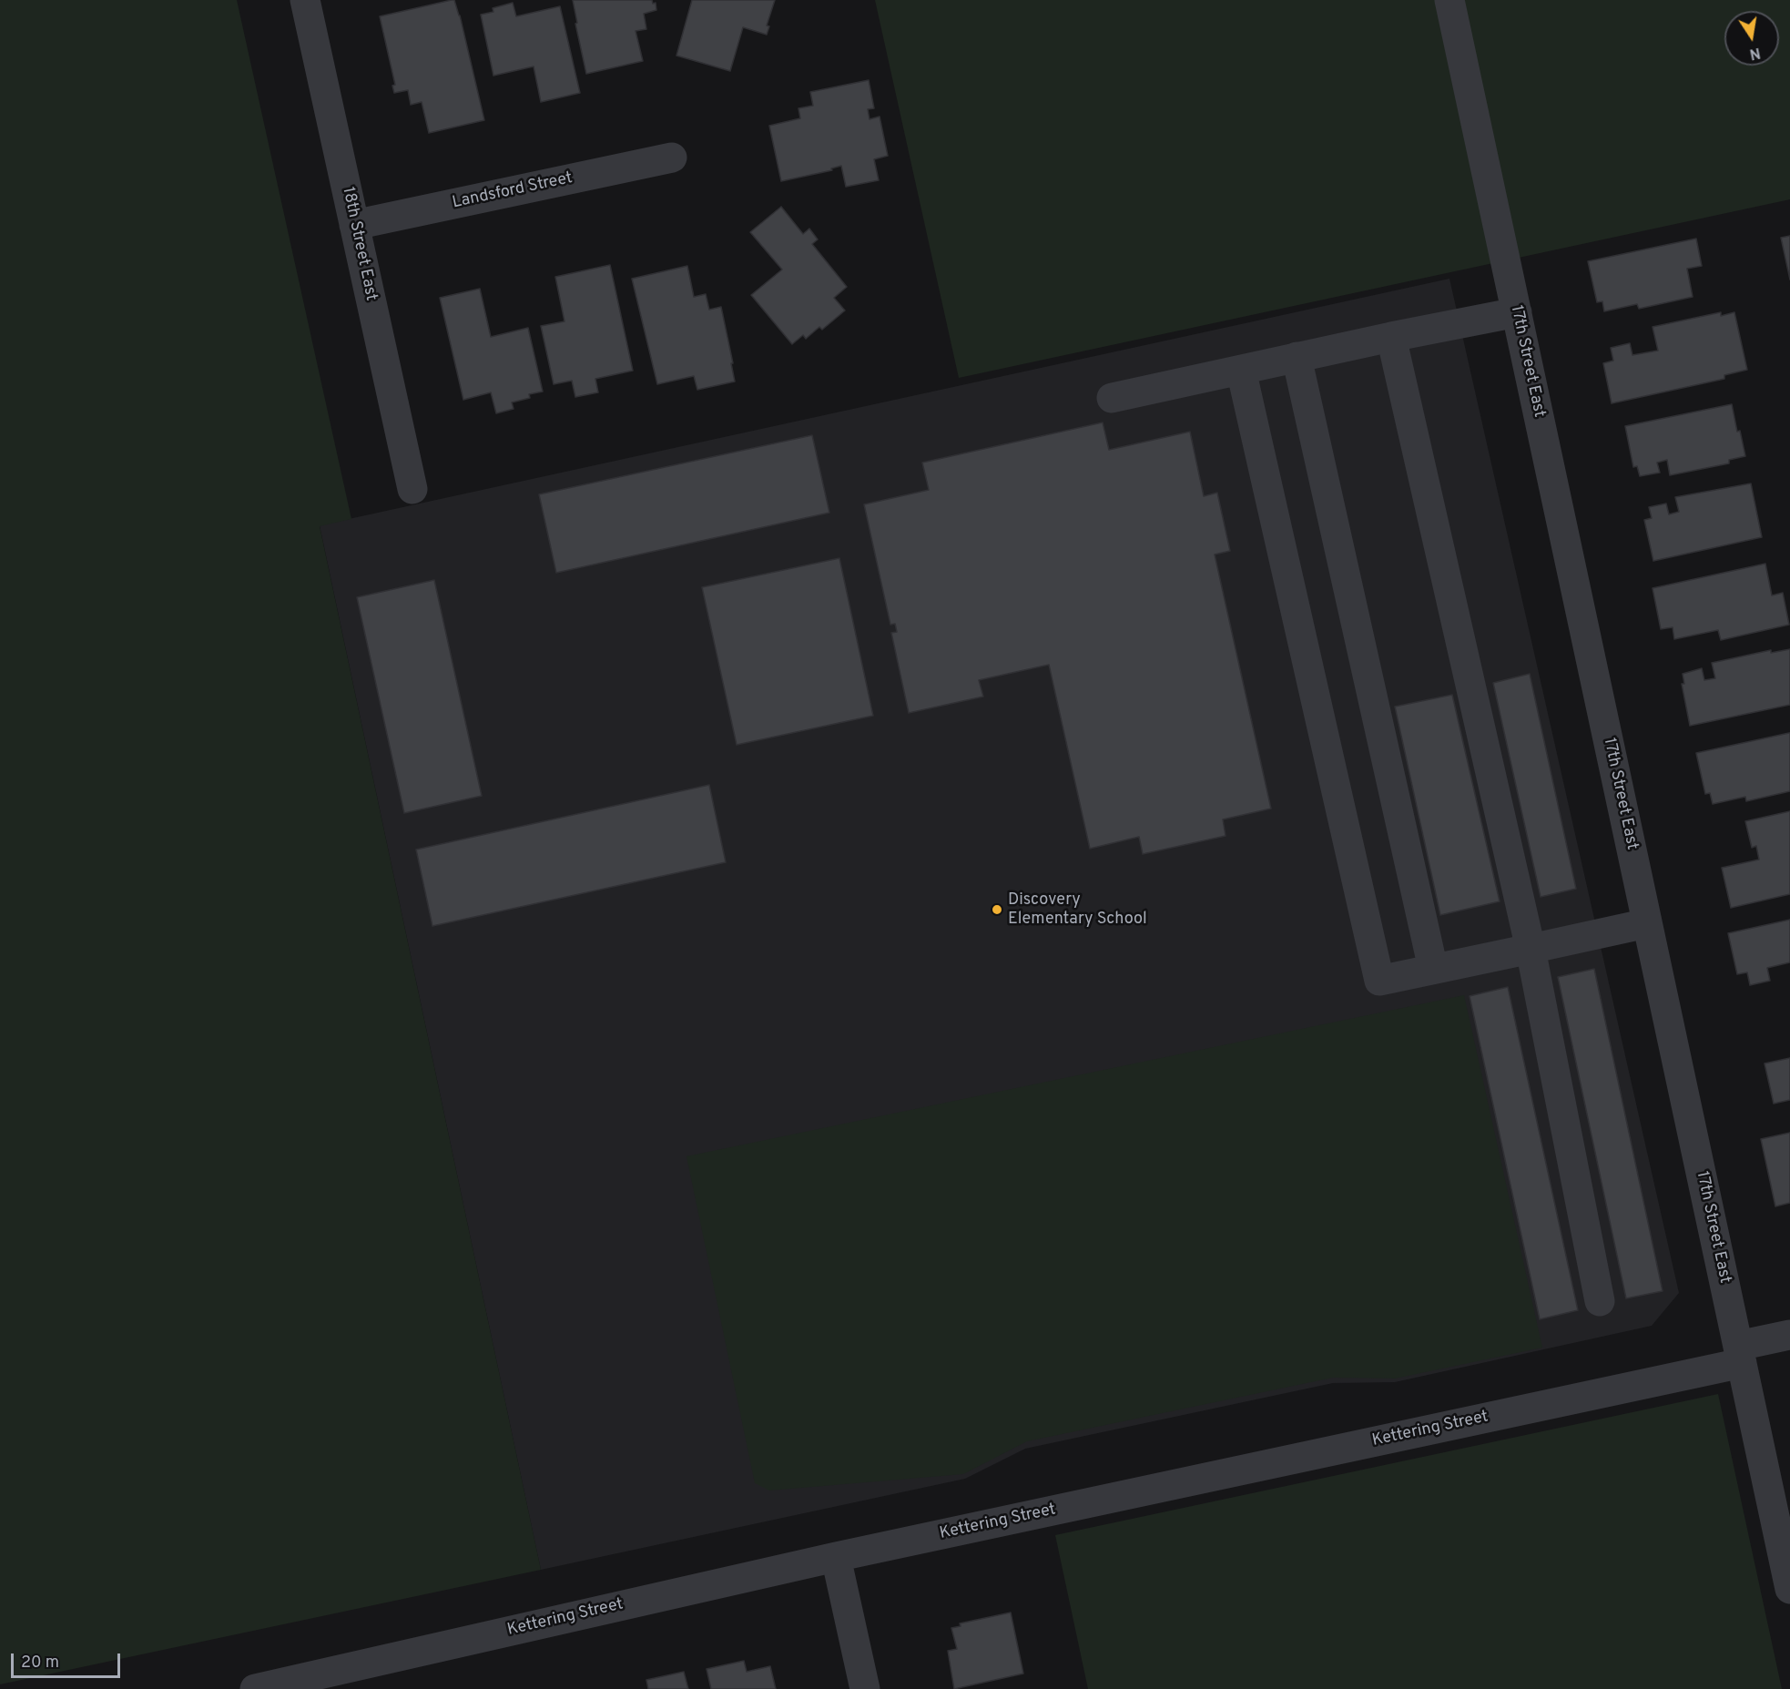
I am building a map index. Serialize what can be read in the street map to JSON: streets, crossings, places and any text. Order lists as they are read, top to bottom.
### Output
{
  "streets": {
    "street": [
      "Landsford Street",
      "18th Street East",
      "17th Street East",
      "Kettering Street"
    ]
  },
  "crossings": [
    ["Landsford Street", "18th Street East"],
    ["17th Street East", "Kettering Street"]
  ],
  "places": ["Discovery Elementary School"],
  "scale_bar": "20 m",
  "north": "bottom"
}
